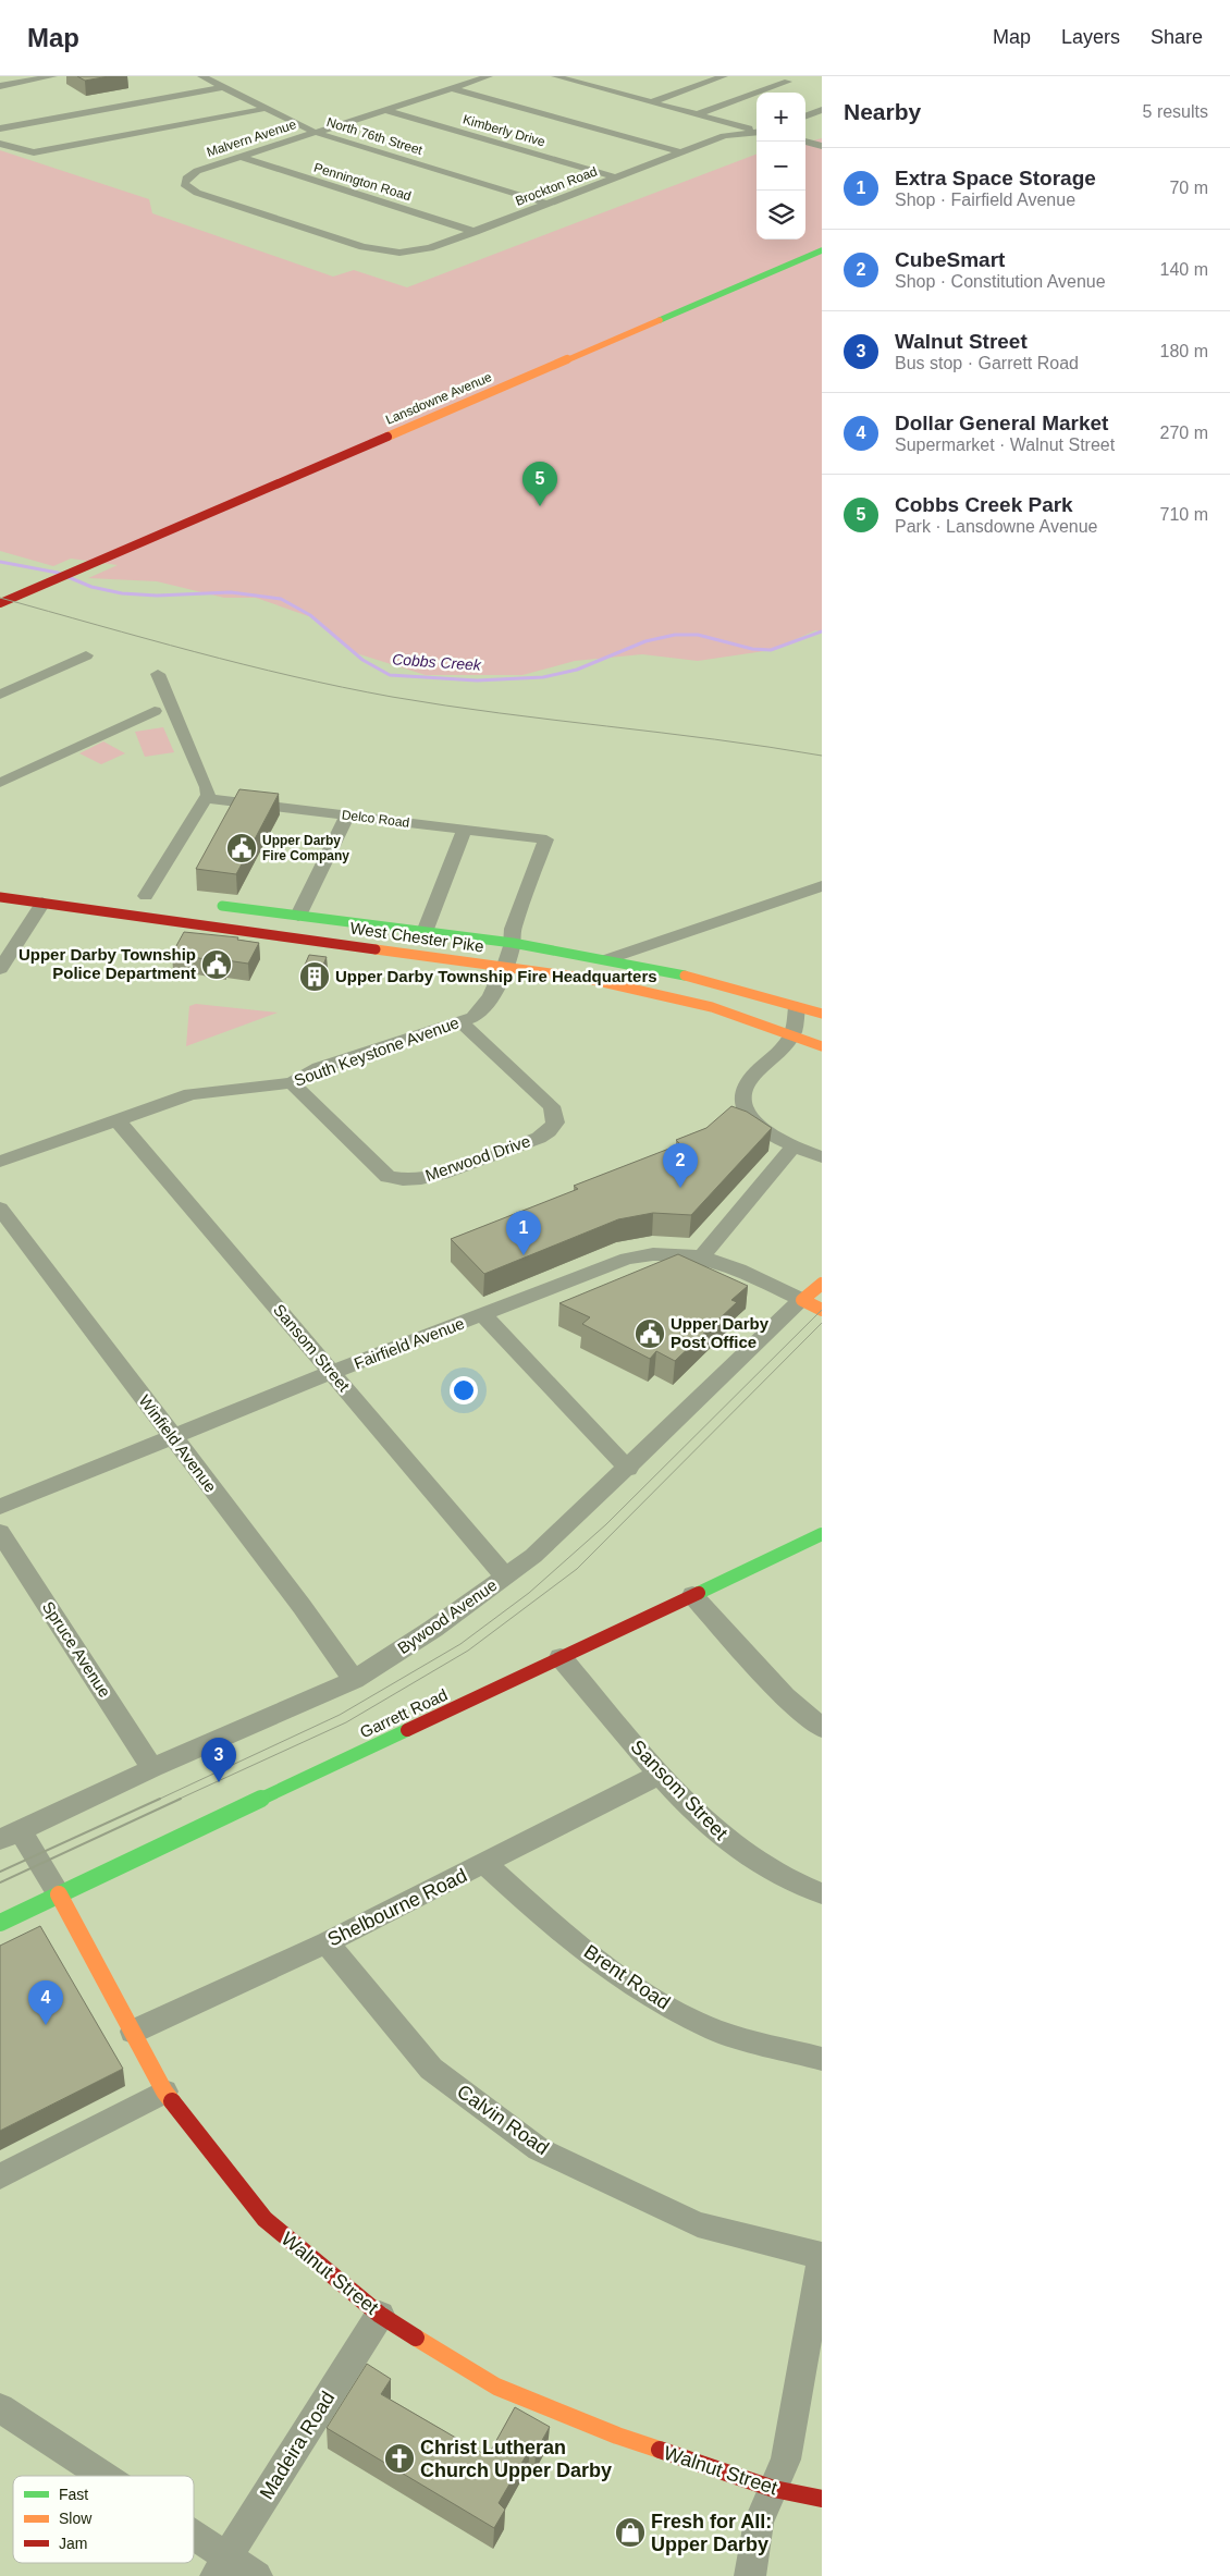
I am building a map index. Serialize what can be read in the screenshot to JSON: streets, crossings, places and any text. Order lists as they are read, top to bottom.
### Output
{
  "streets": {
    "main road": [
      "Lansdowne Avenue",
      "West Chester Pike",
      "Fairfield Avenue",
      "Bywood Avenue",
      "Garrett Road",
      "Walnut Street"
    ],
    "street": [
      "Kimberly Drive",
      "North 76th Street",
      "Malvern Avenue",
      "Pennington Road",
      "Brockton Road",
      "Delco Road",
      "South Keystone Avenue",
      "Merwood Drive",
      "Sansom Street",
      "Winfield Avenue",
      "Spruce Avenue",
      "Shelbourne Road",
      "Brent Road",
      "Calvin Road",
      "Madeira Road"
    ]
  },
  "crossings": [
    ["Kimberly Drive", "Malvern Avenue"],
    ["Kimberly Drive", "Brockton Road"],
    ["North 76th Street", "Malvern Avenue"],
    ["North 76th Street", "Brockton Road"],
    ["Malvern Avenue", "Pennington Road"],
    ["Malvern Avenue", "Brockton Road"],
    ["Pennington Road", "Brockton Road"],
    ["Delco Road", "West Chester Pike"],
    ["West Chester Pike", "South Keystone Avenue"],
    ["South Keystone Avenue", "Merwood Drive"],
    ["South Keystone Avenue", "Sansom Street"],
    ["Fairfield Avenue", "Sansom Street"],
    ["Fairfield Avenue", "Winfield Avenue"],
    ["Fairfield Avenue", "Bywood Avenue"],
    ["Sansom Street", "Bywood Avenue"],
    ["Sansom Street", "Garrett Road"],
    ["Sansom Street", "Shelbourne Road"],
    ["Winfield Avenue", "Bywood Avenue"],
    ["Bywood Avenue", "Spruce Avenue"],
    ["Bywood Avenue", "Walnut Street"],
    ["Garrett Road", "Walnut Street"],
    ["Shelbourne Road", "Brent Road"],
    ["Shelbourne Road", "Calvin Road"],
    ["Shelbourne Road", "Walnut Street"],
    ["Walnut Street", "Madeira Road"]
  ],
  "water": ["Cobbs Creek"],
  "places": {
    "public building": ["Upper Darby Fire Company", "Upper Darby Township Police Department", "Upper Darby Post Office"],
    "building": ["Upper Darby Township Fire Headquarters"],
    "church": ["Christ Lutheran Church Upper Darby"],
    "shop": ["Fresh for All: Upper Darby"]
  },
  "legend": ["Fast", "Slow", "Jam"],
  "page": {
    "header": "Map",
    "nav": ["Map", "Layers", "Share"],
    "heading": ["Nearby", "5 results"],
    "map_buttons": ["+", "−"],
    "list": [
      {
        "mark": "1",
        "name": "Extra Space Storage",
        "note": "Shop · Fairfield Avenue",
        "value": "70 m"
      },
      {
        "mark": "2",
        "name": "CubeSmart",
        "note": "Shop · Constitution Avenue",
        "value": "140 m"
      },
      {
        "mark": "3",
        "name": "Walnut Street",
        "note": "Bus stop · Garrett Road",
        "value": "180 m"
      },
      {
        "mark": "4",
        "name": "Dollar General Market",
        "note": "Supermarket · Walnut Street",
        "value": "270 m"
      },
      {
        "mark": "5",
        "name": "Cobbs Creek Park",
        "note": "Park · Lansdowne Avenue",
        "value": "710 m"
      }
    ],
    "pins": [
      "5",
      "2",
      "1",
      "3",
      "4"
    ]
  }
}
